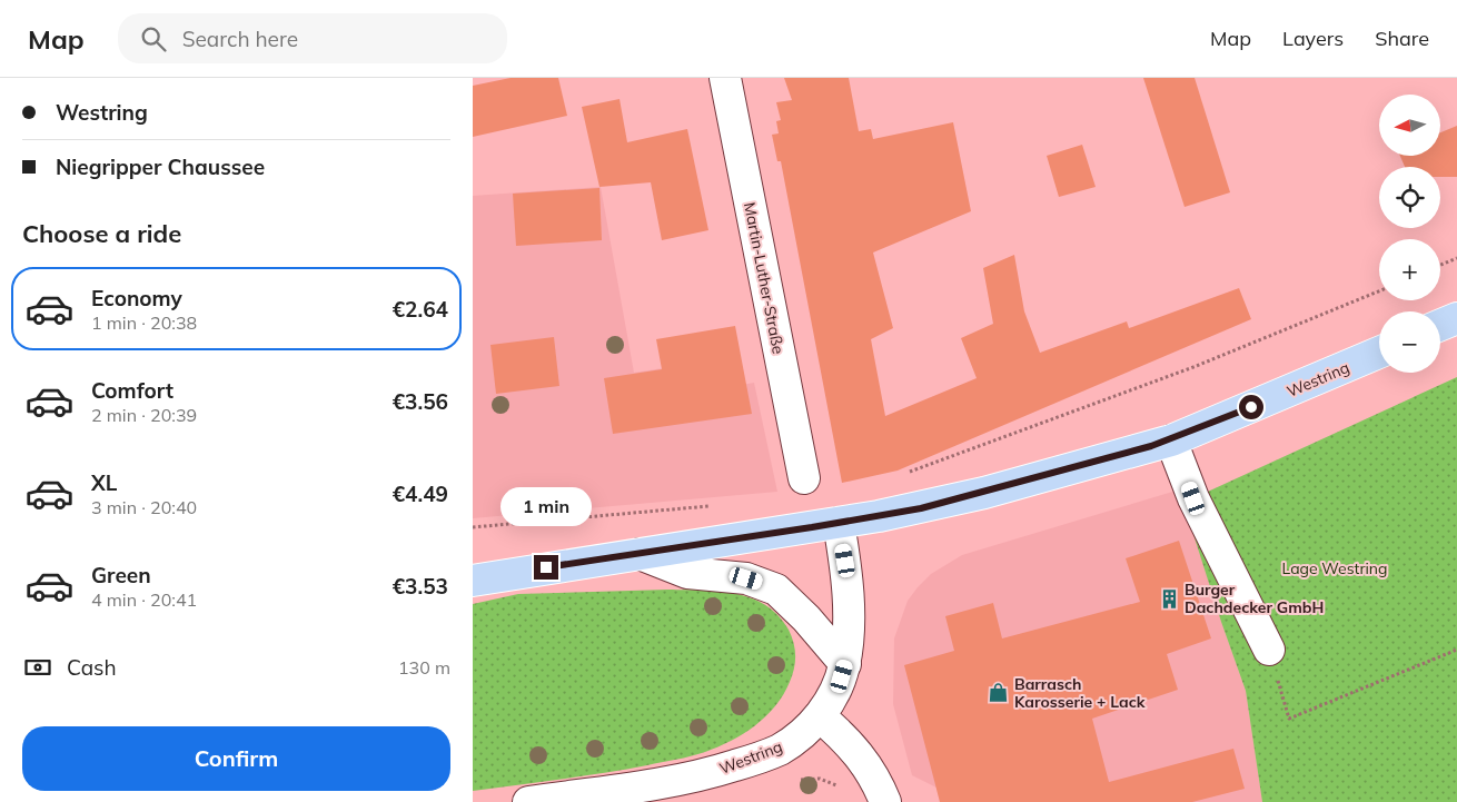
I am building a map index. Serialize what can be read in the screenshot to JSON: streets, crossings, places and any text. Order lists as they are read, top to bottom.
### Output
{
  "streets": {
    "main road": ["Westring"],
    "street": ["Martin-Luther-Straße"]
  },
  "parks": ["Lage Westring"],
  "places": {
    "building": ["Burger Dachdecker GmbH"],
    "shop": ["Barrasch Karosserie + Lack"]
  },
  "north": "left",
  "page": {
    "header": "Map",
    "search": "Search here",
    "nav": ["Map", "Layers", "Share"],
    "banner": ["Westring", "Niegripper Chaussee"],
    "map_buttons": ["+", "−"],
    "heading": "Choose a ride",
    "list": [
      {
        "name": "Economy",
        "note": "1 min · 20:38",
        "value": "€2.64"
      },
      {
        "name": "Comfort",
        "note": "2 min · 20:39",
        "value": "€3.56"
      },
      {
        "name": "XL",
        "note": "3 min · 20:40",
        "value": "€4.49"
      },
      {
        "name": "Green",
        "note": "4 min · 20:41",
        "value": "€3.53"
      }
    ],
    "bubble": "1 min",
    "pay": ["Cash", "130 m"],
    "buttons": "Confirm"
  }
}
